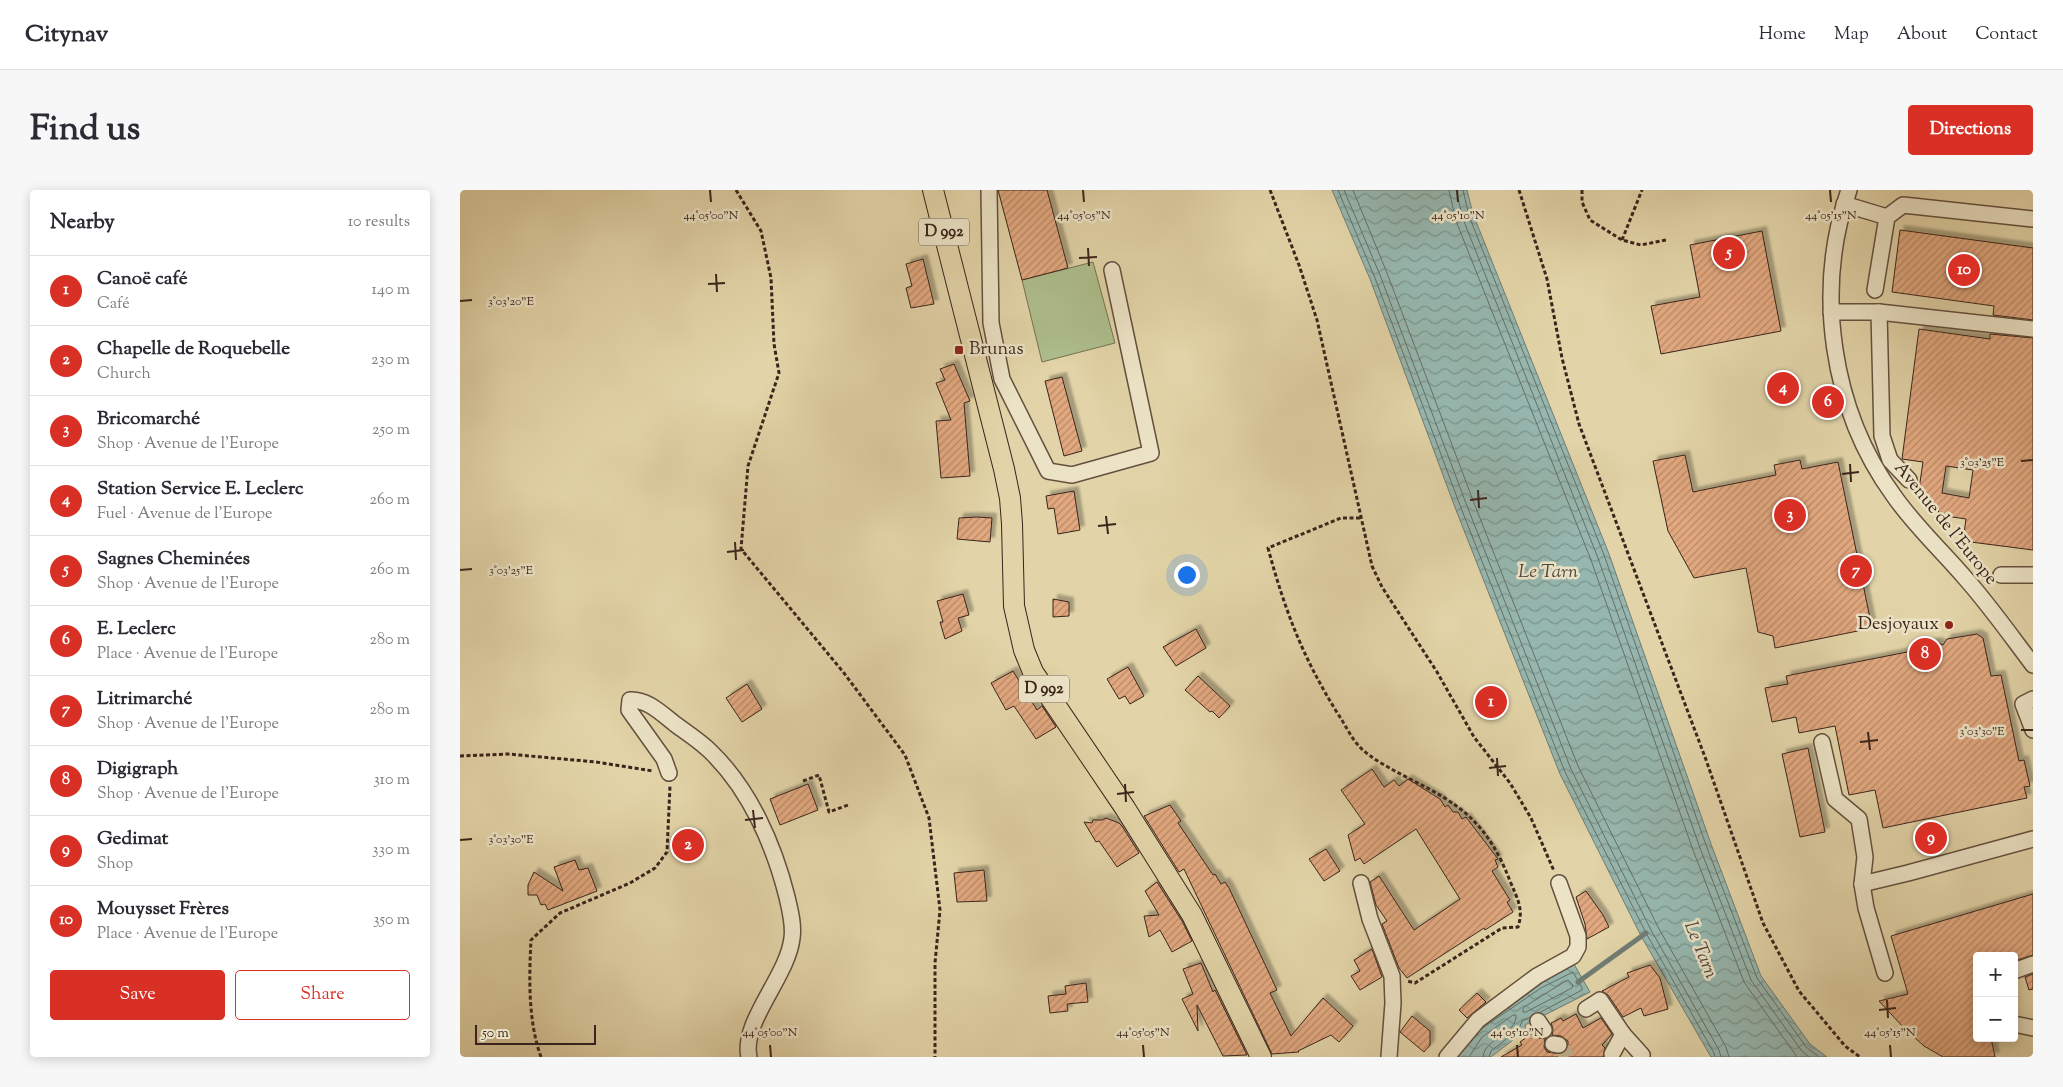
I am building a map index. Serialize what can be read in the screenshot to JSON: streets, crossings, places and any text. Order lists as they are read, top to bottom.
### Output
{
  "streets": {
    "main road": ["D 992"],
    "street": ["Avenue de l'Europe"]
  },
  "water": ["Le Tarn"],
  "places": {
    "transit": ["Brunas"],
    "other": ["Desjoyaux"]
  },
  "scale_bar": "50 m",
  "page": {
    "header": "Citynav",
    "nav": [
      "Home",
      "Map",
      "About",
      "Contact"
    ],
    "title": "Find us",
    "buttons": [
      "Directions",
      ["Save", "Share"]
    ],
    "heading": ["Nearby", "10 results"],
    "pins": [
      "5",
      "10",
      "4",
      "6",
      "3",
      "7",
      "8",
      "1",
      "9",
      "2"
    ],
    "list": [
      {
        "mark": "1",
        "name": "Canoë café",
        "note": "Café",
        "value": "140 m"
      },
      {
        "mark": "2",
        "name": "Chapelle de Roquebelle",
        "note": "Church",
        "value": "230 m"
      },
      {
        "mark": "3",
        "name": "Bricomarché",
        "note": "Shop · Avenue de l'Europe",
        "value": "250 m"
      },
      {
        "mark": "4",
        "name": "Station Service E. Leclerc",
        "note": "Fuel · Avenue de l'Europe",
        "value": "260 m"
      },
      {
        "mark": "5",
        "name": "Sagnes Cheminées",
        "note": "Shop · Avenue de l'Europe",
        "value": "260 m"
      },
      {
        "mark": "6",
        "name": "E. Leclerc",
        "note": "Place · Avenue de l'Europe",
        "value": "280 m"
      },
      {
        "mark": "7",
        "name": "Litrimarché",
        "note": "Shop · Avenue de l'Europe",
        "value": "280 m"
      },
      {
        "mark": "8",
        "name": "Digigraph",
        "note": "Shop · Avenue de l'Europe",
        "value": "310 m"
      },
      {
        "mark": "9",
        "name": "Gedimat",
        "note": "Shop",
        "value": "330 m"
      },
      {
        "mark": "10",
        "name": "Mouysset Frères",
        "note": "Place · Avenue de l'Europe",
        "value": "350 m"
      }
    ],
    "map_buttons": ["+", "−"],
    "scale": "50 m"
  },
  "coordinates": [
    "44°05'00\"N",
    "44°05'05\"N",
    "44°05'10\"N",
    "44°05'15\"N",
    "3°03'20\"E",
    "3°03'25\"E",
    "3°03'30\"E"
  ]
}
